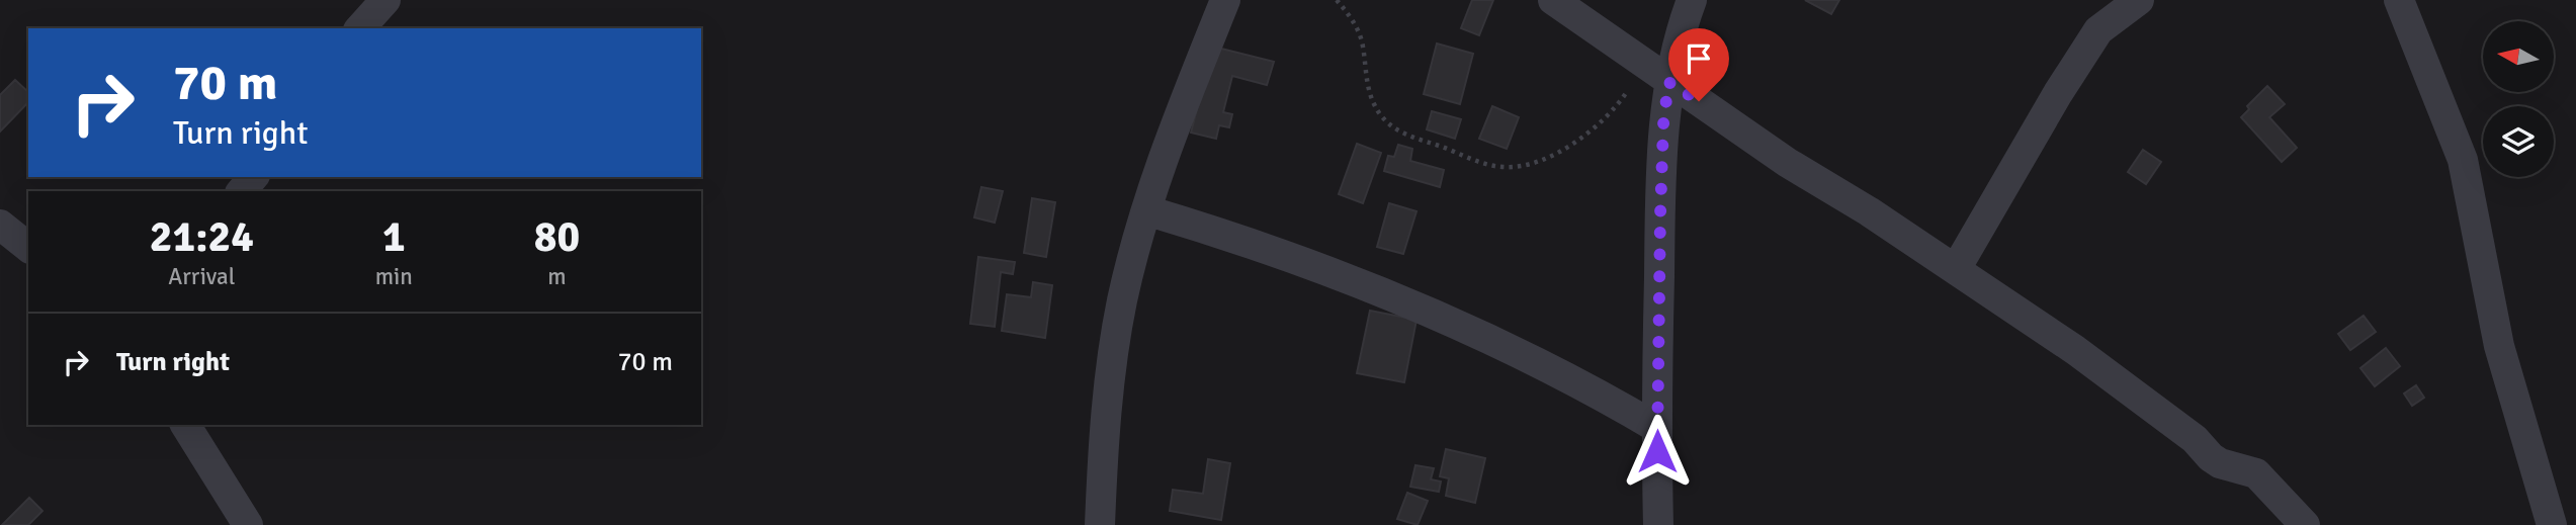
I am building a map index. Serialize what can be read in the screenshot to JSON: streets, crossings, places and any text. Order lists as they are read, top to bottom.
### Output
{
  "north": "left",
  "page": {
    "turn": ["70 m", "Turn right"],
    "eta": [
      "21:24",
      "Arrival",
      "1",
      "min",
      "80",
      "m"
    ],
    "list": [
      {
        "name": "Turn right",
        "value": "70 m"
      }
    ]
  }
}
